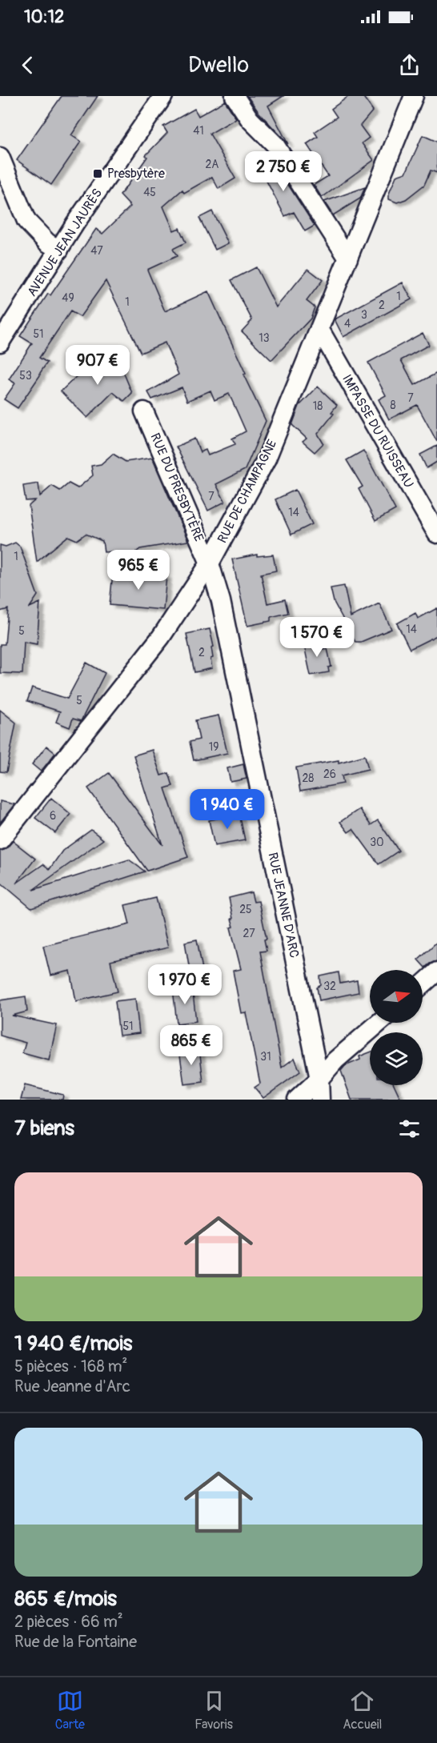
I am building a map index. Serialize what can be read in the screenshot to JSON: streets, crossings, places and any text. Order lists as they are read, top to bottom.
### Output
{
  "streets": {
    "street": [
      "AVENUE JEAN JAURÈS",
      "IMPASSE DU RUISSEAU",
      "RUE DU PRESBYTÈRE",
      "RUE DE CHAMPAGNE",
      "RUE JEANNE D'ARC"
    ]
  },
  "crossings": [
    ["IMPASSE DU RUISSEAU", "RUE DE CHAMPAGNE"],
    ["RUE DU PRESBYTÈRE", "RUE DE CHAMPAGNE"],
    ["RUE DU PRESBYTÈRE", "RUE JEANNE D'ARC"],
    ["RUE DE CHAMPAGNE", "RUE JEANNE D'ARC"]
  ],
  "places": {
    "transit": ["Presbytère"]
  },
  "house_numbers": [
    "41",
    "2A",
    "45",
    "47",
    "1",
    "49",
    "1",
    "2",
    "3",
    "4",
    "51",
    "13",
    "53",
    "7",
    "8",
    "18",
    "7",
    "14",
    "1",
    "14",
    "5",
    "2",
    "5",
    "19",
    "26",
    "28",
    "6",
    "30",
    "25",
    "27",
    "32",
    "51",
    "31"
  ],
  "north": "right",
  "page": {
    "status": "10:12",
    "header": "Dwello",
    "price": [
      "2 750 €",
      "907 €",
      "965 €",
      "1 570 €",
      "1 940 €",
      "1 970 €",
      "865 €"
    ],
    "heading": "7 biens",
    "list": [
      {
        "name": "1 940 €/mois",
        "note": "5 pièces · 168 m² · Rue Jeanne d'Arc"
      },
      {
        "name": "865 €/mois",
        "note": "2 pièces · 66 m² · Rue de la Fontaine"
      }
    ],
    "tabs": ["Carte", "Favoris", "Accueil"]
  }
}
